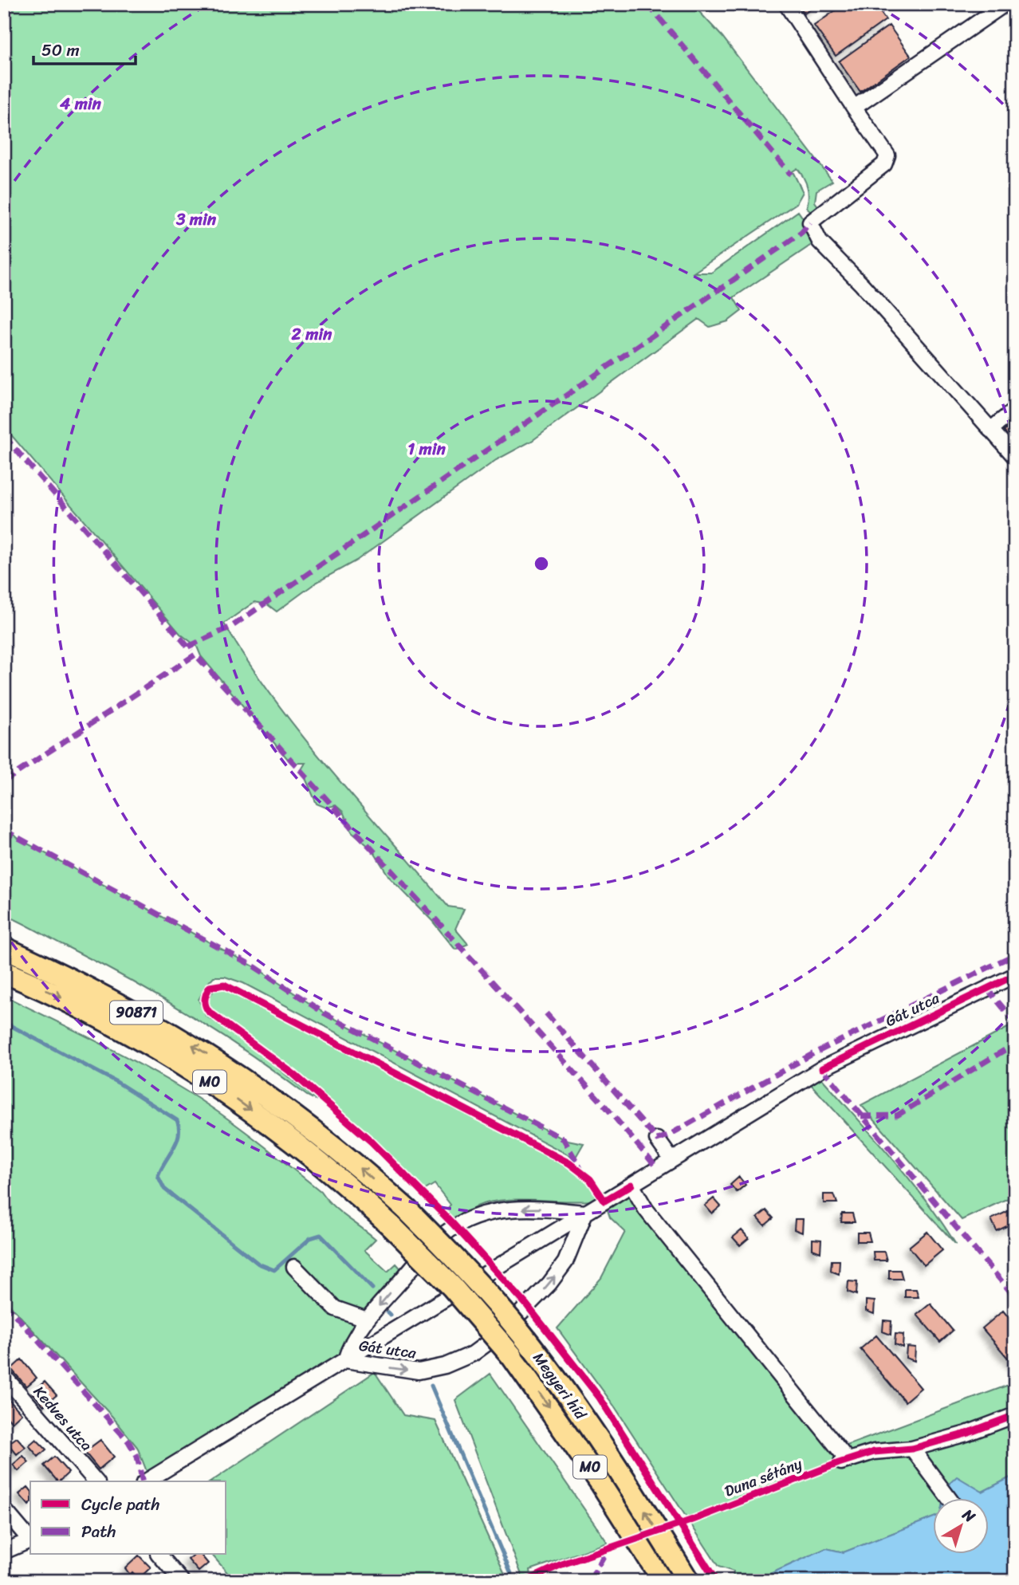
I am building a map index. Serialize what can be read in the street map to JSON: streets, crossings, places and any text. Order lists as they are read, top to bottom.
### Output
{
  "streets": {
    "highway": ["90871", "M0", "Megyeri híd"],
    "street": ["Gát utca", "Kedves utca"],
    "cycle path": ["Duna sétány"]
  },
  "crossings": [
    ["90871", "Megyeri híd"]
  ],
  "legend": ["Cycle path", "Path"],
  "scale_bar": "50 m",
  "north": "top right",
  "rings": [
    "4 min",
    "3 min",
    "2 min",
    "1 min"
  ]
}
